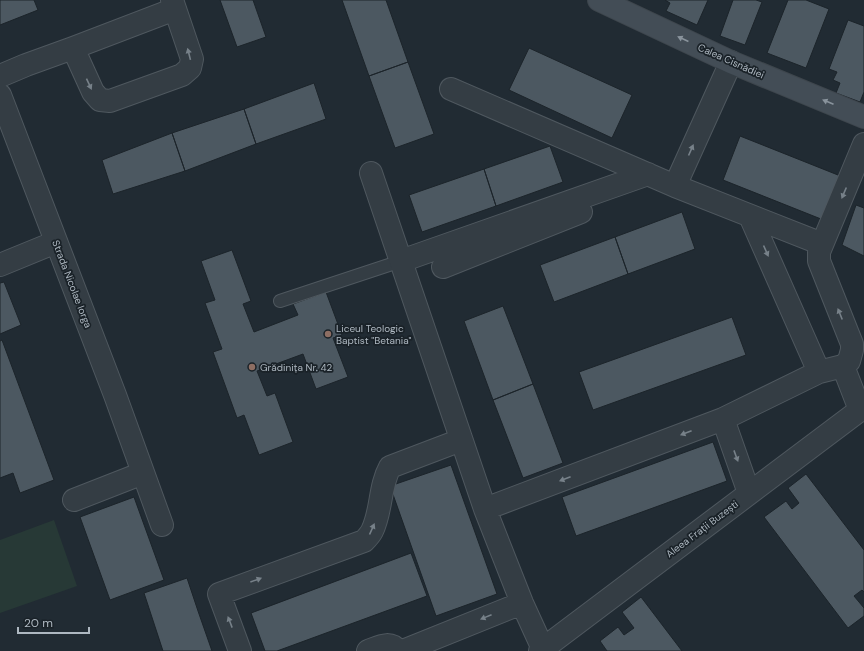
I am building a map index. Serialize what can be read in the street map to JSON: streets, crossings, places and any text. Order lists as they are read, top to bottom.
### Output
{
  "streets": {
    "main road": ["Calea Cisnădiei"],
    "street": ["Strada Nicolae Iorga", "Aleea Frații Buzești"]
  },
  "one_way": ["Calea Cisnădiei"],
  "places": ["Liceul Teologic Baptist \"Betania\"", "Grădinița Nr. 42"],
  "scale_bar": "20 m"
}
